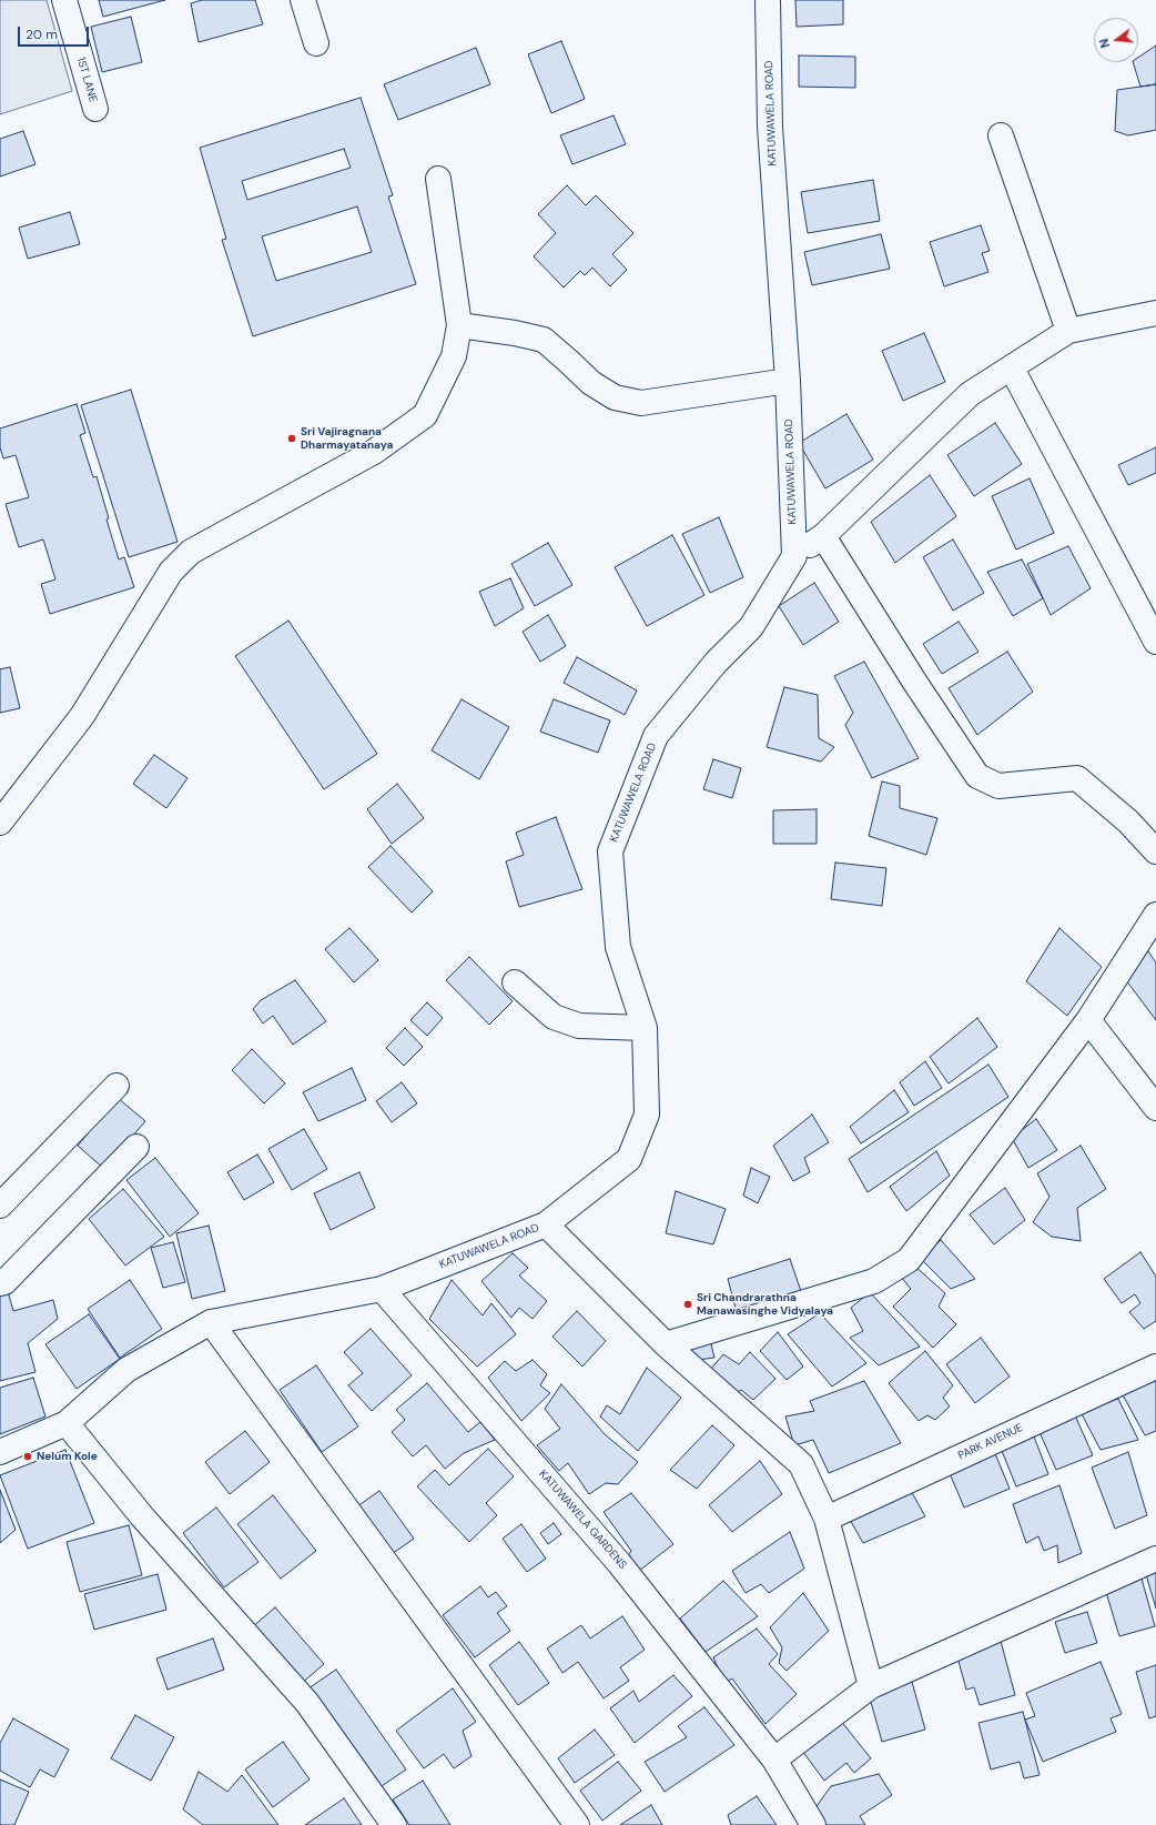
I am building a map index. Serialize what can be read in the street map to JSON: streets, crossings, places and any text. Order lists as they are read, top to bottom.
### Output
{
  "streets": {
    "street": [
      "1ST LANE",
      "KATUWAWELA ROAD",
      "PARK AVENUE",
      "KATUWAWELA GARDENS"
    ]
  },
  "crossings": [
    ["KATUWAWELA ROAD", "KATUWAWELA GARDENS"]
  ],
  "places": ["Sri Vajiragnana Dharmayatanaya", "Sri Chandrarathna Manawasinghe Vidyalaya", "Nelum Kole"],
  "scale_bar": "20 m",
  "north": "left"
}
